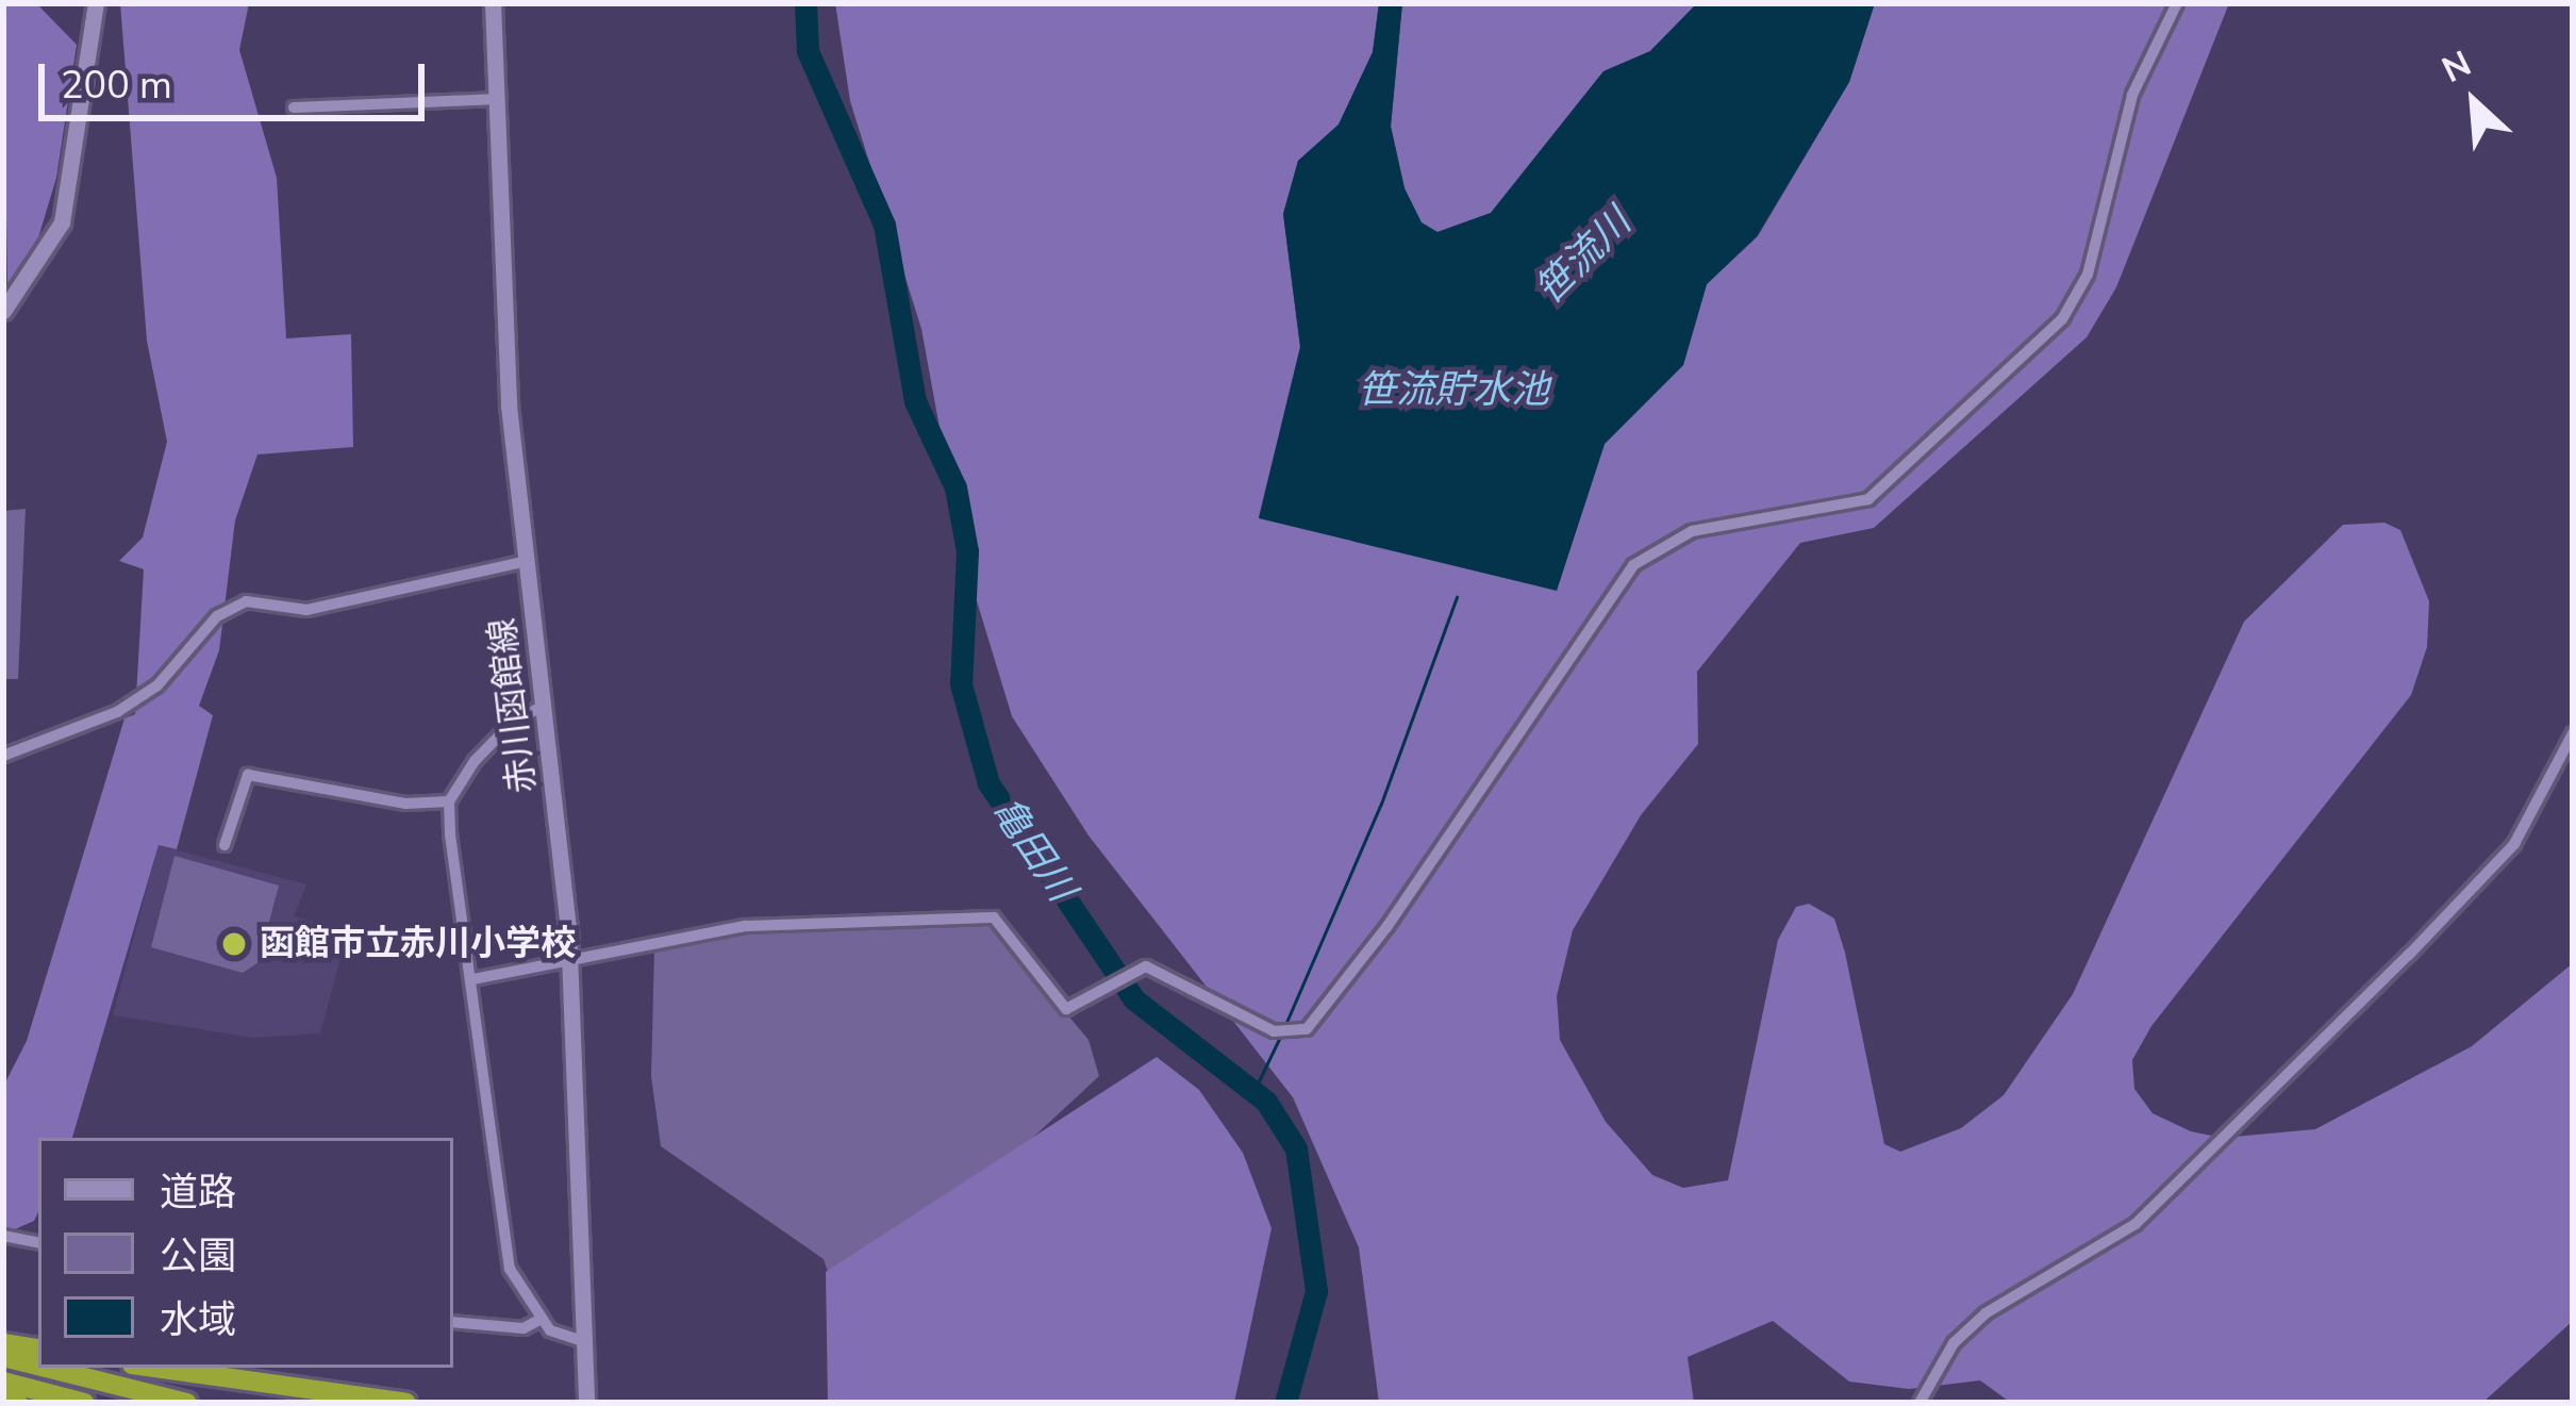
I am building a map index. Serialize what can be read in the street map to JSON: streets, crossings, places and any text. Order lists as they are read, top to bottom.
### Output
{
  "streets": {
    "main road": ["赤川函館線"]
  },
  "water": ["笹流川", "笹流貯水池", "亀田川"],
  "places": ["函館市立赤川小学校"],
  "legend": ["道路", "公園", "水域"],
  "scale_bar": "200 m",
  "north": "top left"
}
